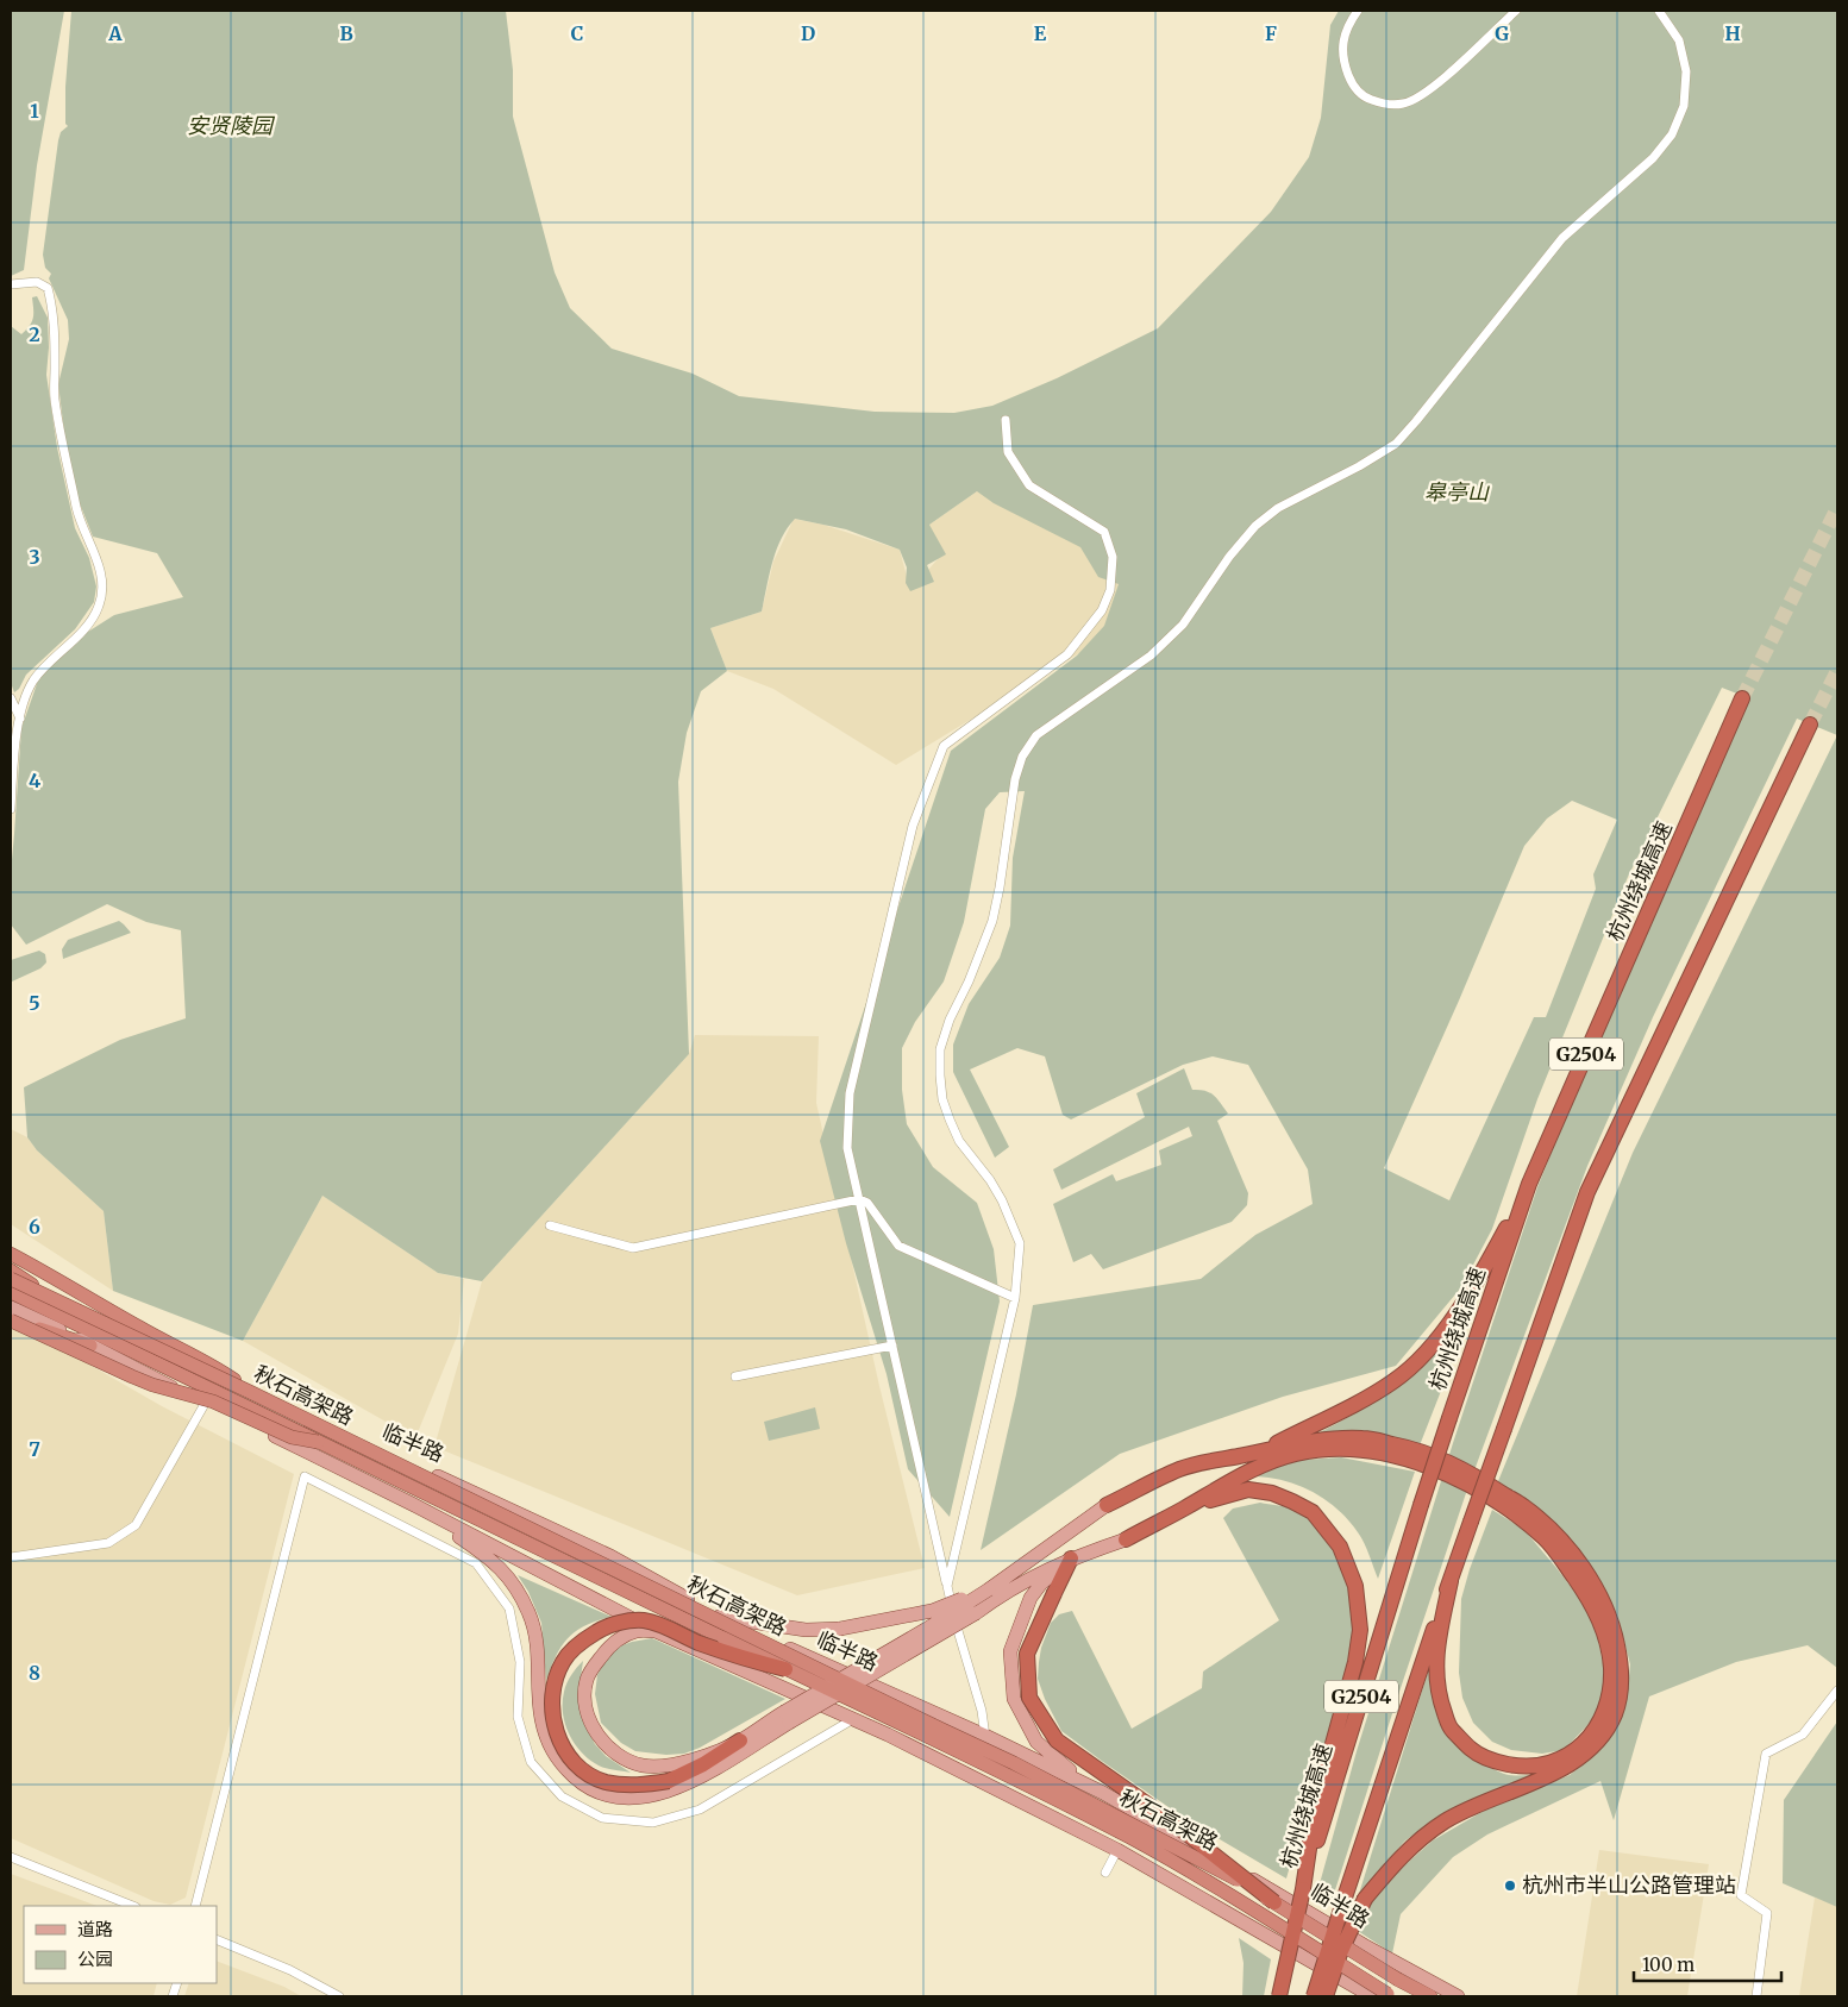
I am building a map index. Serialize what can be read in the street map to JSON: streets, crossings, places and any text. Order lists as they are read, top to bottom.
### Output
{
  "streets": {
    "highway": ["杭州绕城高速", "G2504", "秋石高架路"],
    "main road": ["临半路"]
  },
  "crossings": [
    ["秋石高架路", "临半路"]
  ],
  "parks": ["安贤陵园", "皋亭山"],
  "places": ["杭州市半山公路管理站"],
  "legend": ["道路", "公园"],
  "scale_bar": "100 m",
  "grid": {
    "columns": [
      "A",
      "B",
      "C",
      "D",
      "E",
      "F",
      "G",
      "H"
    ],
    "rows": [
      "1",
      "2",
      "3",
      "4",
      "5",
      "6",
      "7",
      "8"
    ]
  }
}
